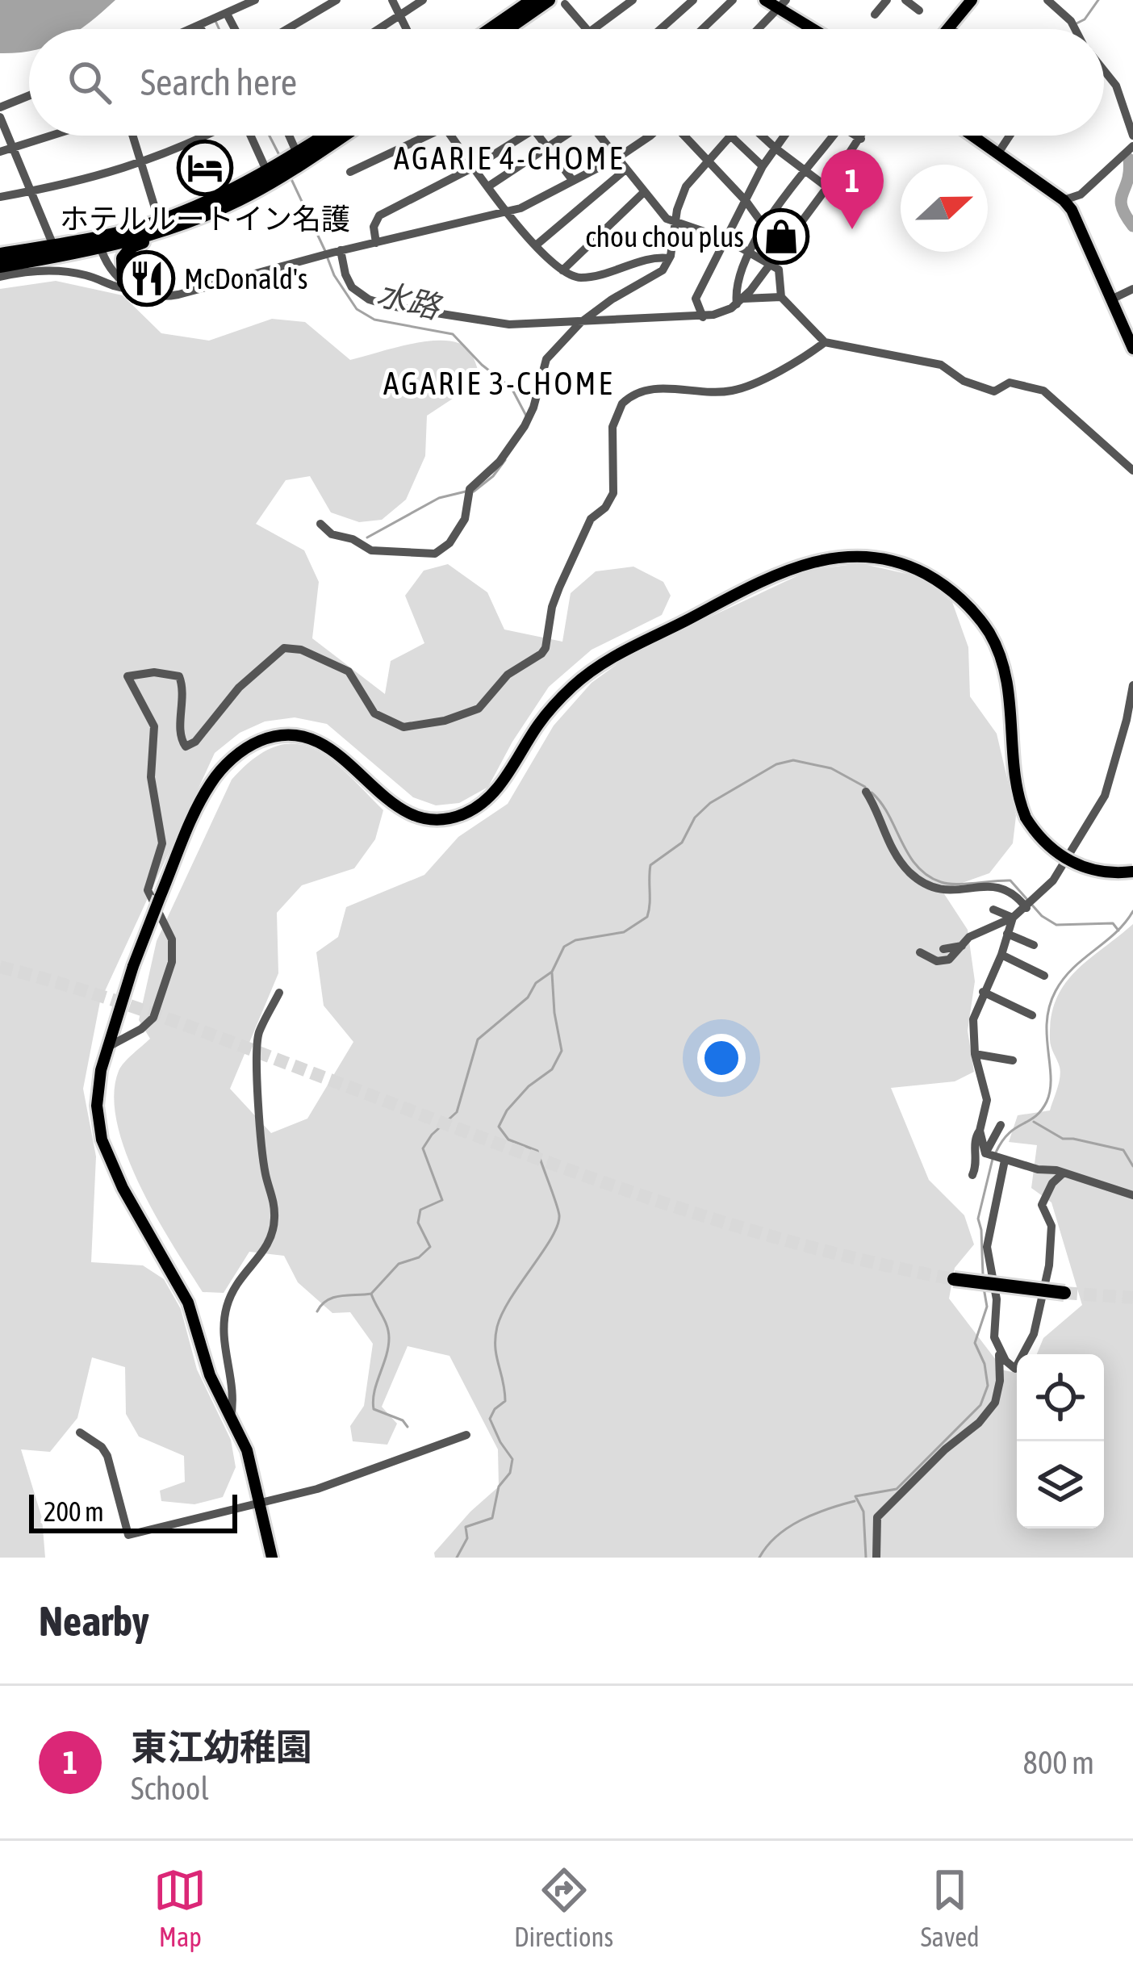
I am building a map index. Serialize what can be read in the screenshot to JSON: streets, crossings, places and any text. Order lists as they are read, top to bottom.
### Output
{
  "districts": ["AGARIE 4-CHOME", "AGARIE 3-CHOME"],
  "water": ["水路"],
  "places": {
    "hotel": ["ホテルルートイン名護"],
    "shop": ["chou chou plus"],
    "restaurant": ["McDonald's"]
  },
  "scale_bar": "200 m",
  "north": "right",
  "page": {
    "search": "Search here",
    "pins": "1",
    "scale": "200 m",
    "heading": "Nearby",
    "list": [
      {
        "mark": "1",
        "name": "東江幼稚園",
        "note": "School",
        "value": "800 m"
      }
    ],
    "nav": ["Map", "Directions", "Saved"]
  }
}
